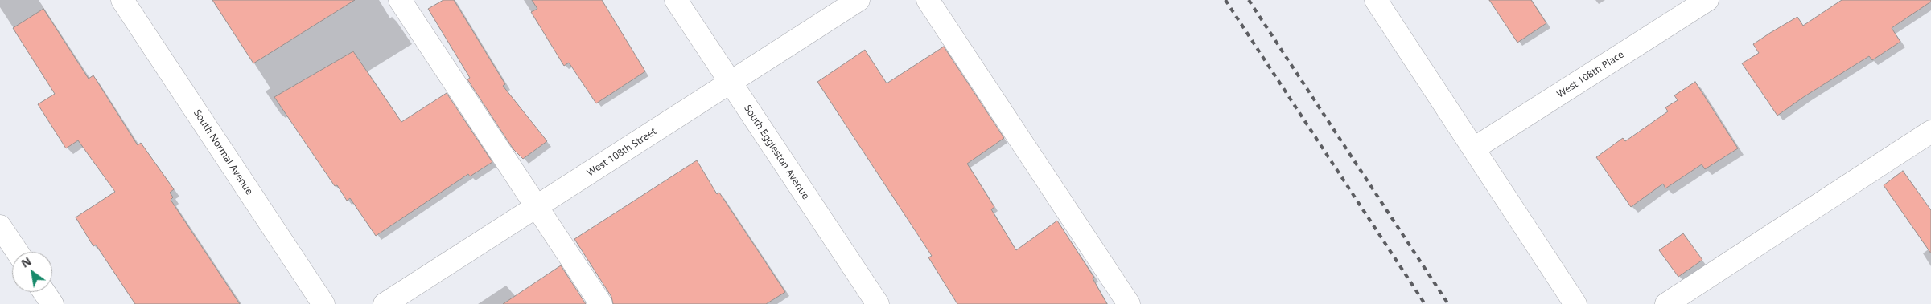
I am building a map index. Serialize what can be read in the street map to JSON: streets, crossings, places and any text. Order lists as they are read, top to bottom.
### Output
{
  "streets": {
    "street": [
      "West 108th Place",
      "South Normal Avenue",
      "West 108th Street",
      "South Eggleston Avenue"
    ]
  },
  "crossings": [
    ["West 108th Street", "South Eggleston Avenue"]
  ],
  "north": "top left"
}
